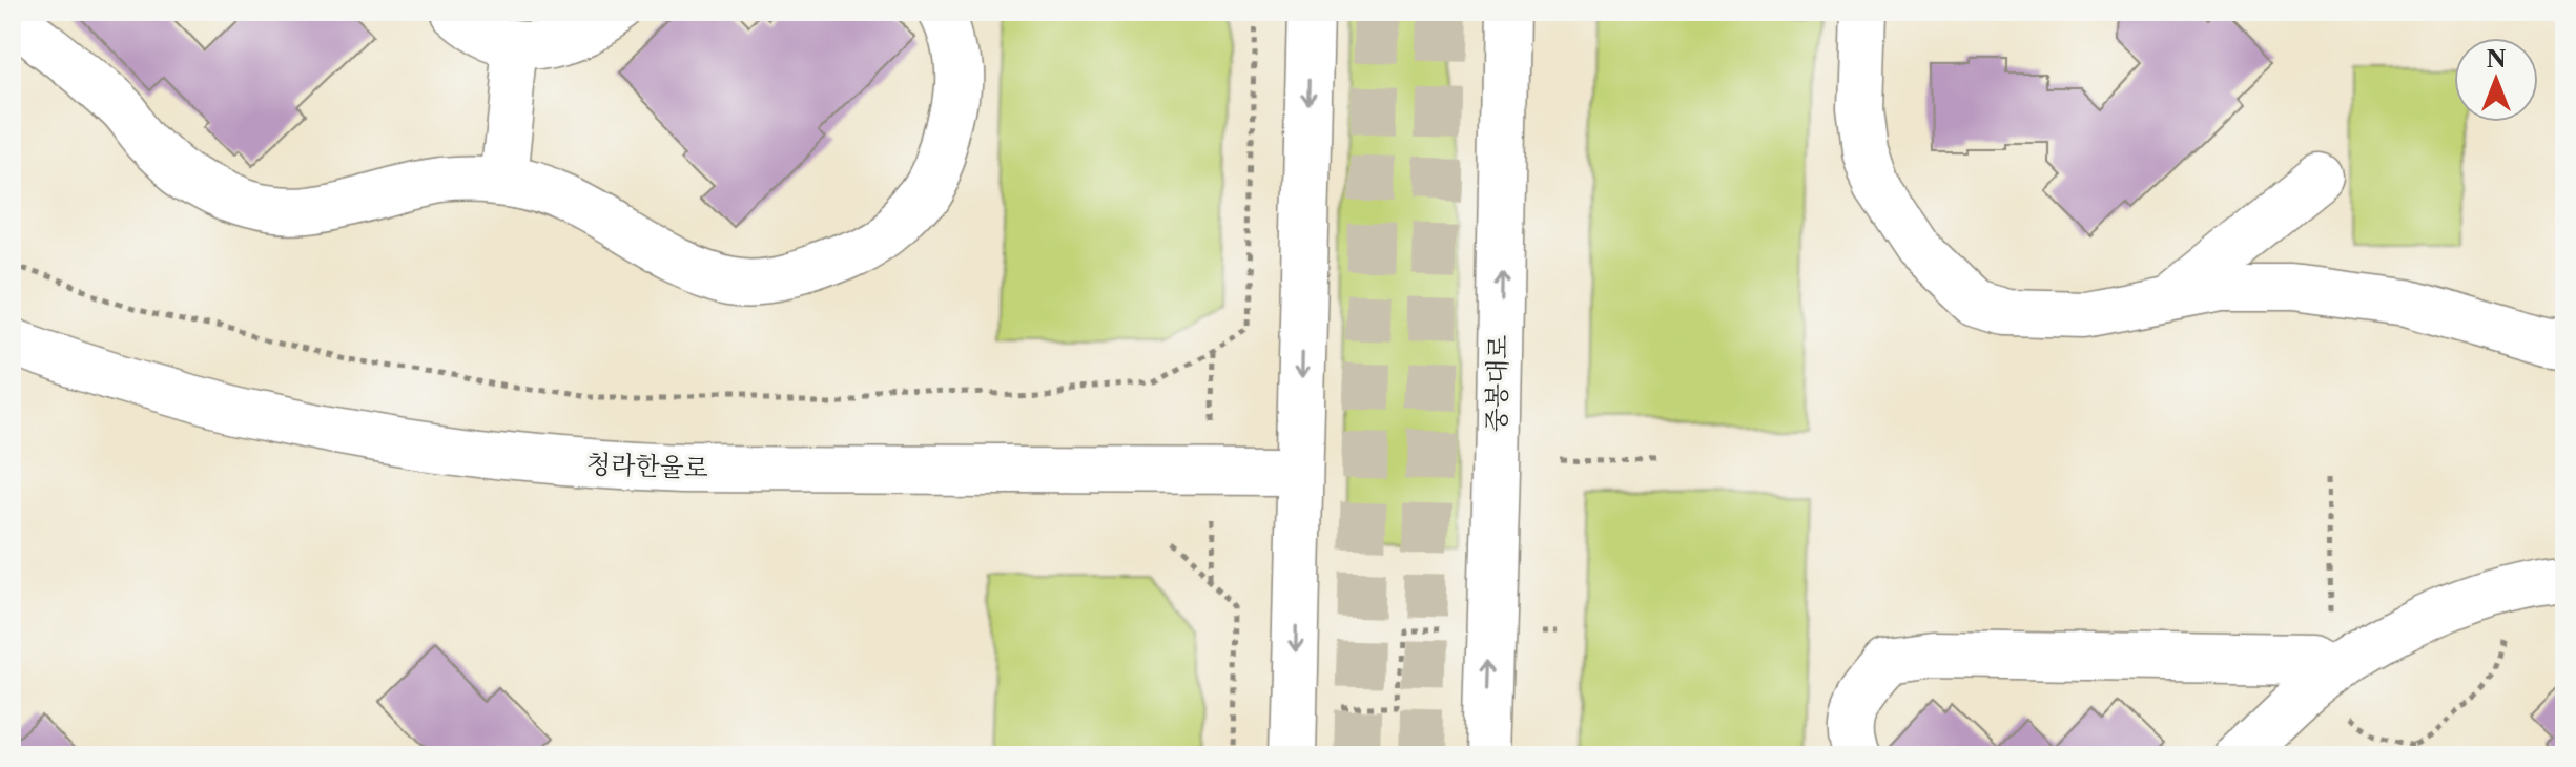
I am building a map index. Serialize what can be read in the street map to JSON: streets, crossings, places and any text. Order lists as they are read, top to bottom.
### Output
{
  "streets": {
    "main road": ["중봉대로", "청라한울로"]
  },
  "north": "top"
}
